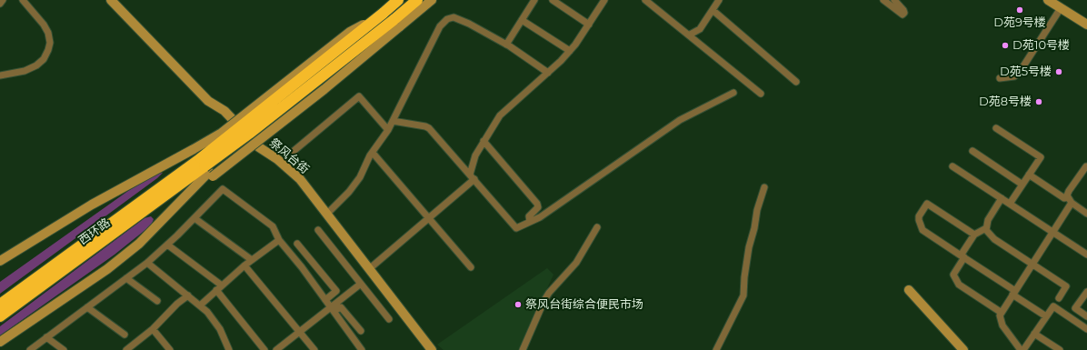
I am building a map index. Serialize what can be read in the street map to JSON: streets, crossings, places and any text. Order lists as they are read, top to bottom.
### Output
{
  "streets": {
    "highway": ["西环路"],
    "main road": ["祭风台街"]
  },
  "places": [
    "D苑9号楼",
    "D苑10号楼",
    "D苑5号楼",
    "D苑8号楼",
    "祭风台街综合便民市场"
  ]
}
